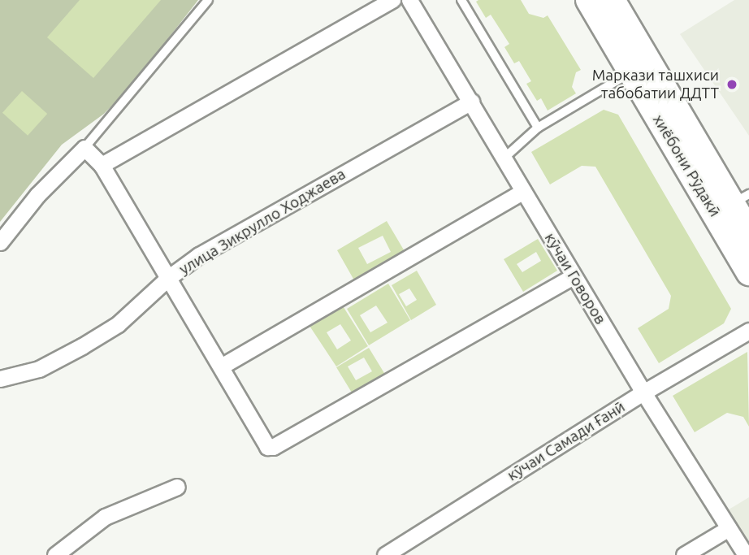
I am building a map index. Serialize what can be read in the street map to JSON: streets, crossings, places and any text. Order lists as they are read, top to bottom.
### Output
{
  "streets": {
    "highway": ["хиёбони Рӯдакӣ"],
    "street": ["улица Зикрулло Ходжаева", "кӯчаи Говоров", "кӯчаи Самади Ғанӣ"]
  },
  "crossings": [
    ["улица Зикрулло Ходжаева", "кӯчаи Говоров"],
    ["кӯчаи Говоров", "кӯчаи Самади Ғанӣ"]
  ],
  "places": ["Маркази ташхиси табобатии ДДТТ"]
}
